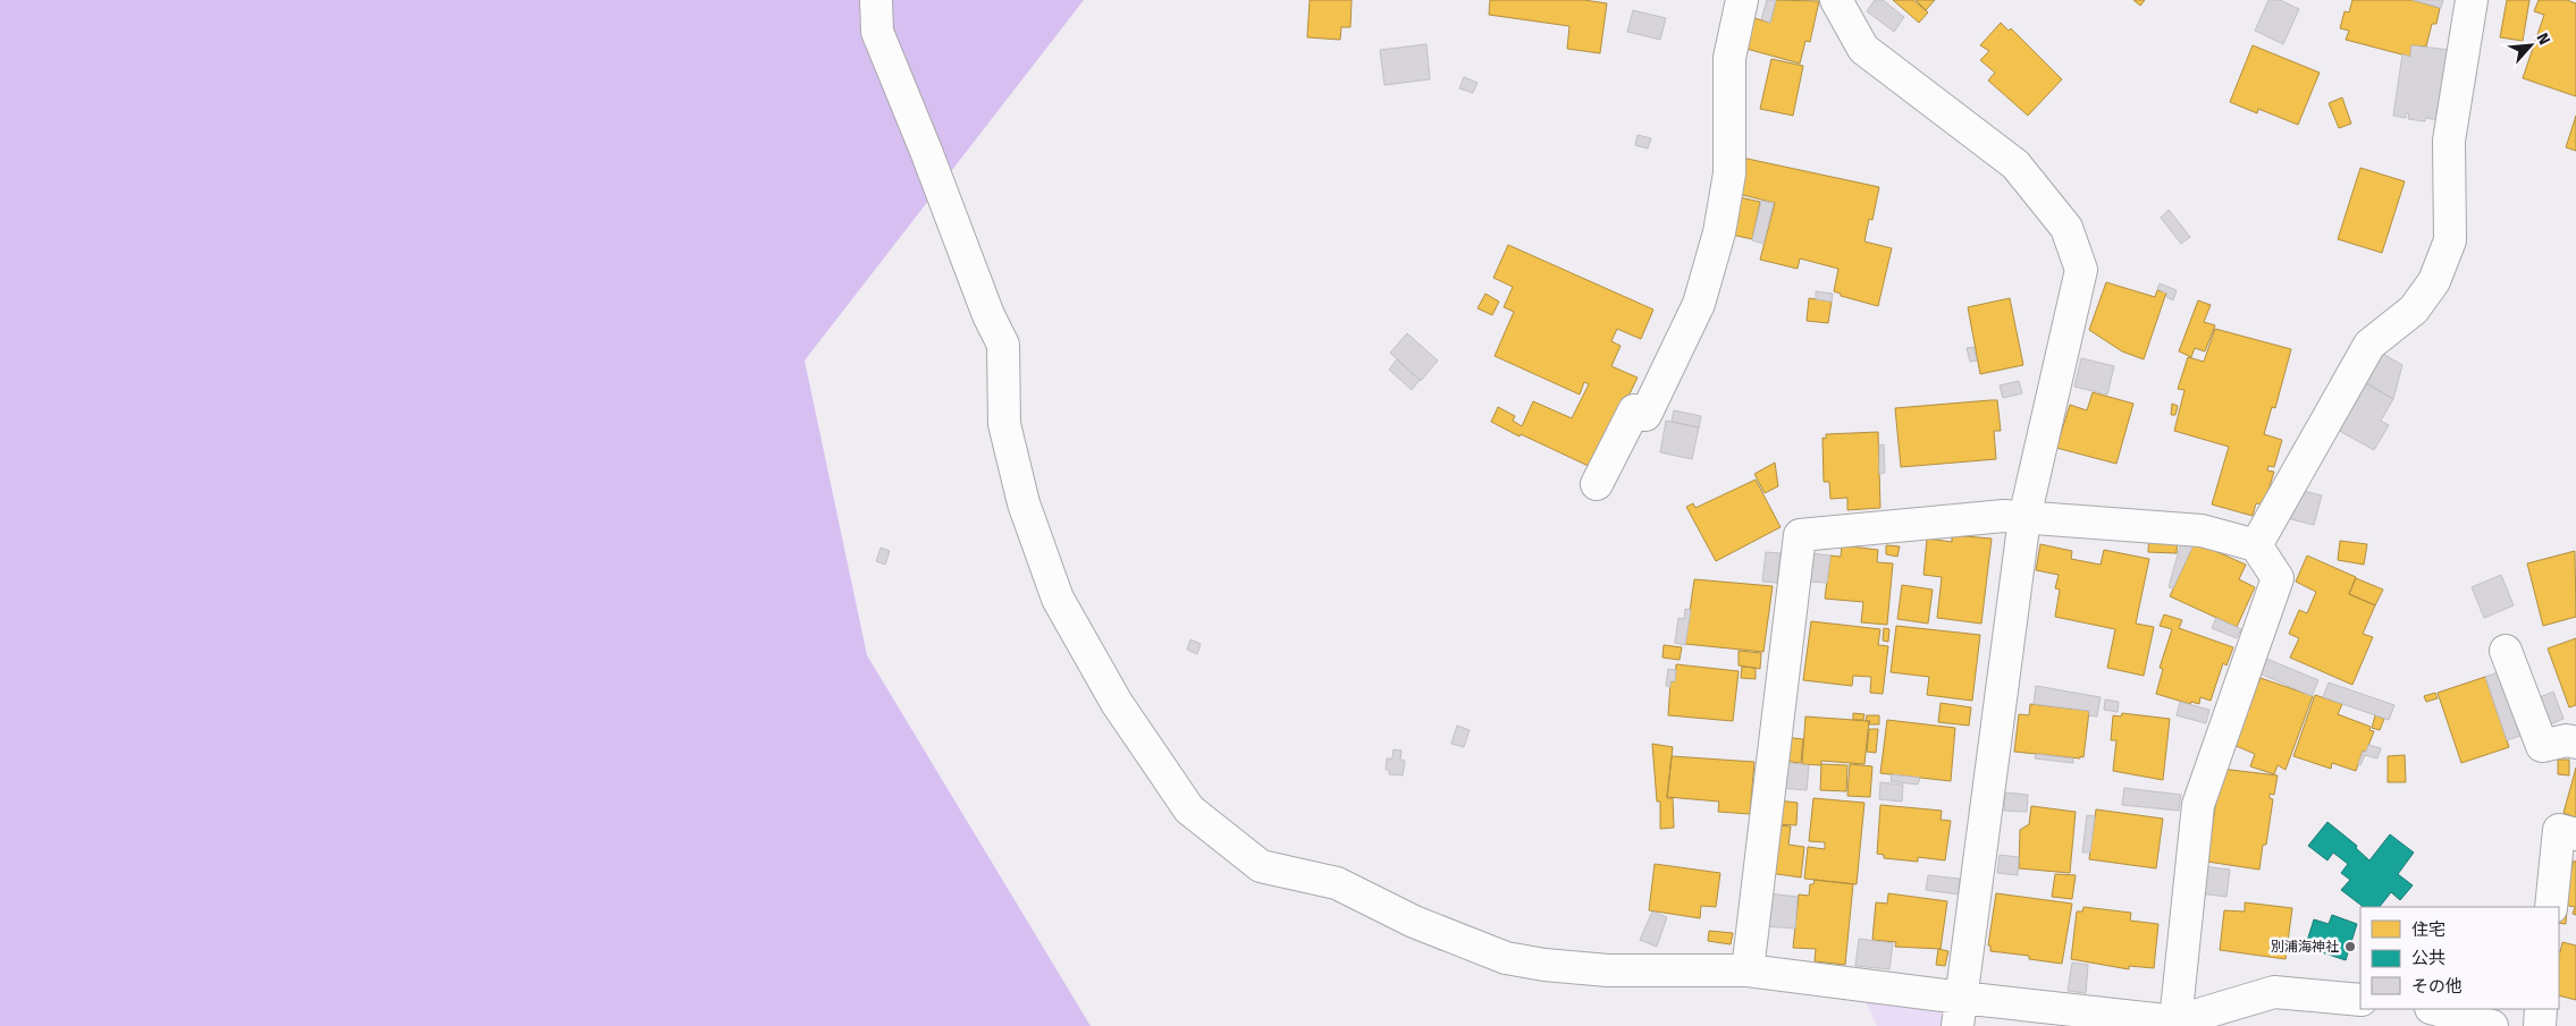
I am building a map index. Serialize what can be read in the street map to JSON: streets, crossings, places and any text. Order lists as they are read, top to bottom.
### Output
{
  "places": ["別浦海神社"],
  "legend": ["住宅", "公共", "その他"],
  "north": "top right"
}
